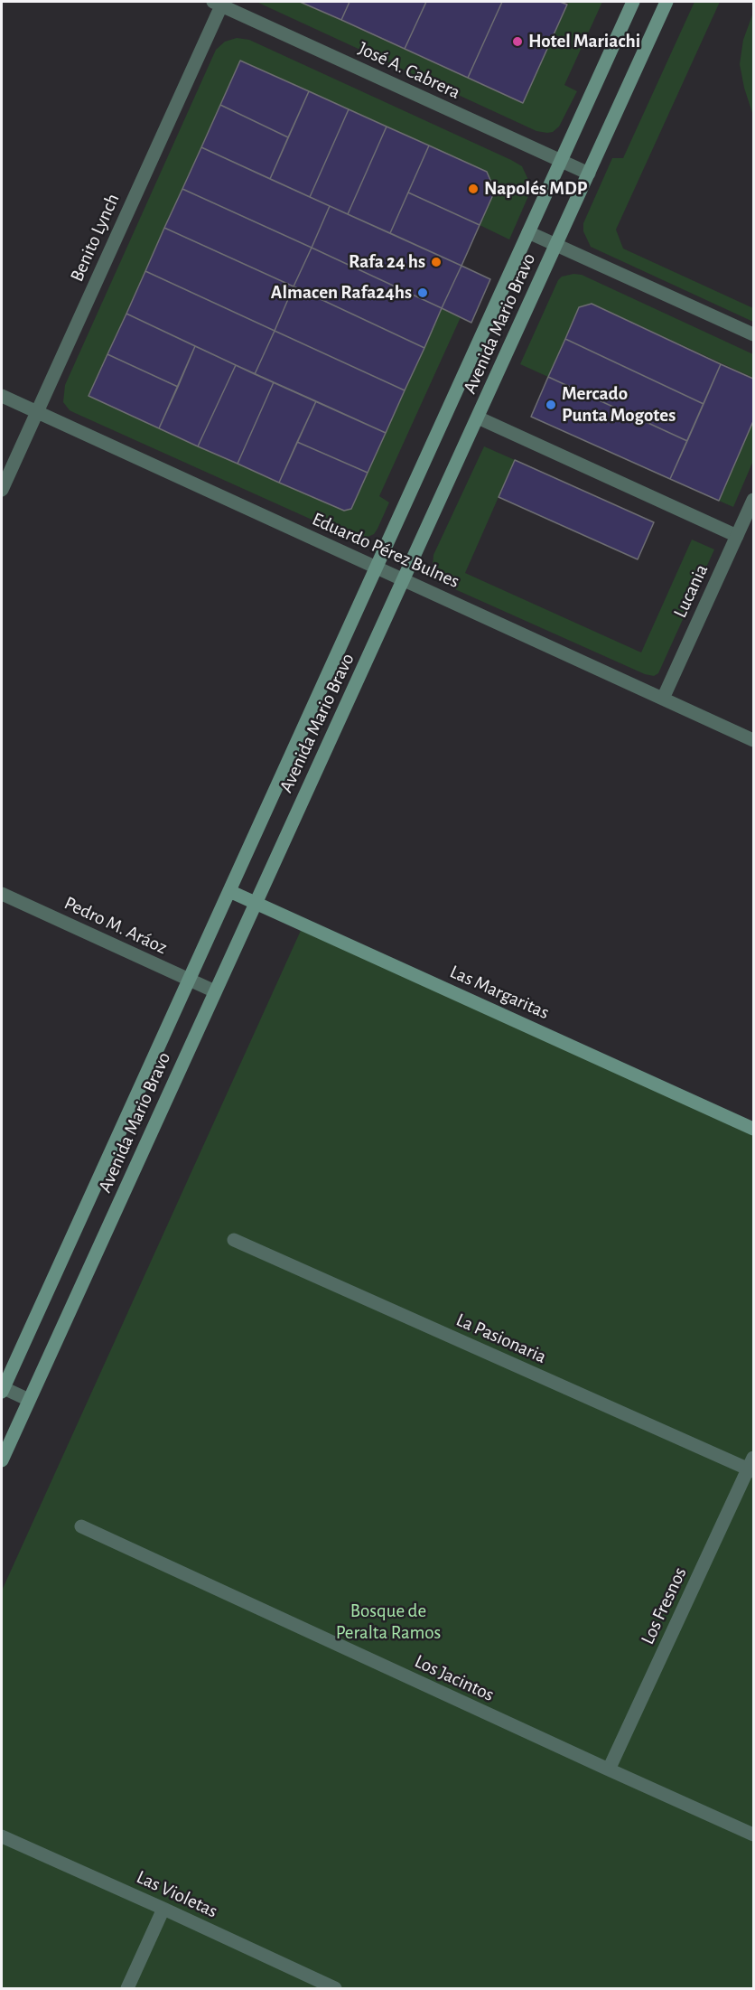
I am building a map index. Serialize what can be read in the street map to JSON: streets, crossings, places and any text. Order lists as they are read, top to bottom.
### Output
{
  "streets": {
    "main road": ["Avenida Mario Bravo", "Las Margaritas"],
    "street": [
      "José A. Cabrera",
      "Benito Lynch",
      "Eduardo Pérez Bulnes",
      "Lucania",
      "Pedro M. Aráoz",
      "La Pasionaria",
      "Los Fresnos",
      "Los Jacintos",
      "Las Violetas"
    ]
  },
  "crossings": [
    ["José A. Cabrera", "Benito Lynch"],
    ["José A. Cabrera", "Avenida Mario Bravo"],
    ["Benito Lynch", "Eduardo Pérez Bulnes"],
    ["Avenida Mario Bravo", "Eduardo Pérez Bulnes"],
    ["Avenida Mario Bravo", "Pedro M. Aráoz"],
    ["Avenida Mario Bravo", "Las Margaritas"],
    ["Eduardo Pérez Bulnes", "Lucania"],
    ["La Pasionaria", "Los Fresnos"],
    ["Los Fresnos", "Los Jacintos"]
  ],
  "parks": ["Bosque de Peralta Ramos"],
  "places": [
    "Hotel Mariachi",
    "Napolés MDP",
    "Rafa 24 hs",
    "Almacen Rafa24hs",
    "Mercado Punta Mogotes"
  ]
}
